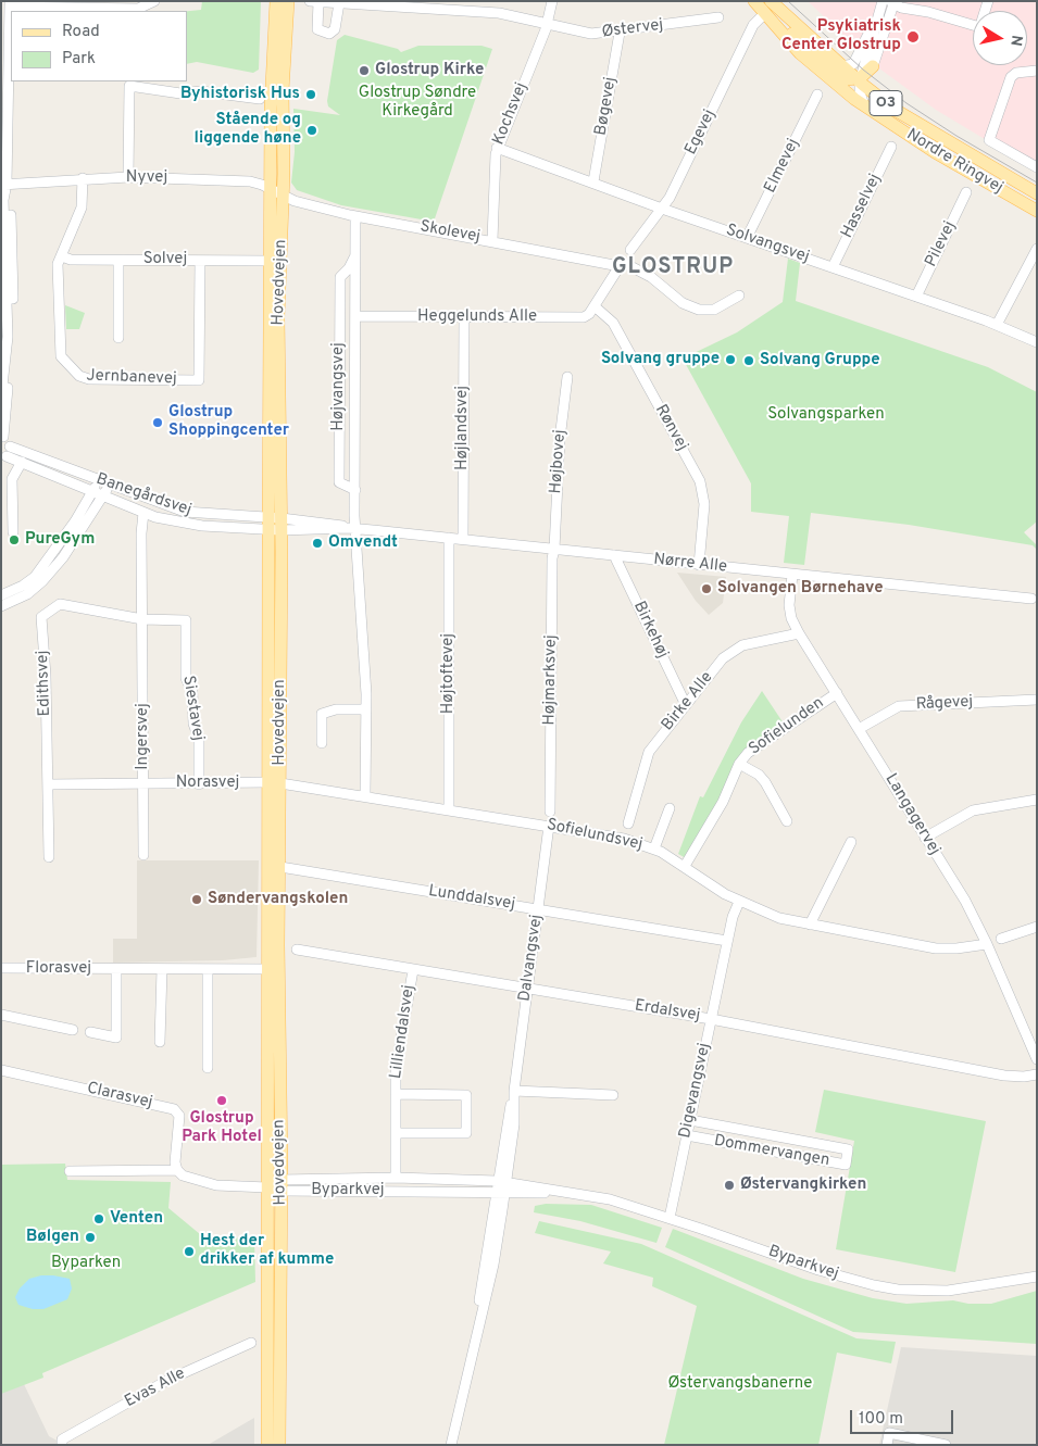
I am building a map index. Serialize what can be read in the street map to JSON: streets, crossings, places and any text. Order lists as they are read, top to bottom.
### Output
{
  "streets": {
    "main road": ["O3", "Nordre Ringvej", "Hovedvejen"],
    "street": [
      "Østervej",
      "Bøgevej",
      "Kochsvej",
      "Egevej",
      "Elmevej",
      "Nyvej",
      "Hasselvej",
      "Skolevej",
      "Solvangsvej",
      "Pilevej",
      "Solvej",
      "Heggelunds Alle",
      "Jernbanevej",
      "Højvangsvej",
      "Højlandsvej",
      "Rønvej",
      "Højbovej",
      "Banegårdsvej",
      "Nørre Alle",
      "Birkehøj",
      "Højtoftevej",
      "Højmarksvej",
      "Edithsvej",
      "Birke Alle",
      "Rågevej",
      "Siestavej",
      "Sofielunden",
      "Ingersvej",
      "Norasvej",
      "Langagervej",
      "Sofielundsvej",
      "Lunddalsvej",
      "Dalvangsvej",
      "Florasvej",
      "Erdalsvej",
      "Lilliendalsvej",
      "Digevangsvej",
      "Clarasvej",
      "Dommervangen",
      "Byparkvej",
      "Evas Alle"
    ]
  },
  "crossings": [
    ["Østervej", "Bøgevej"],
    ["Østervej", "Kochsvej"],
    ["Bøgevej", "Solvangsvej"],
    ["Kochsvej", "Skolevej"],
    ["Kochsvej", "Solvangsvej"],
    ["Egevej", "Nordre Ringvej"],
    ["Egevej", "Solvangsvej"],
    ["Elmevej", "Solvangsvej"],
    ["Nyvej", "Skolevej"],
    ["Nyvej", "Hovedvejen"],
    ["Nyvej", "Jernbanevej"],
    ["Hasselvej", "Solvangsvej"],
    ["Skolevej", "Hovedvejen"],
    ["Skolevej", "Højvangsvej"],
    ["Solvangsvej", "Pilevej"],
    ["Solvej", "Hovedvejen"],
    ["Solvej", "Jernbanevej"],
    ["Hovedvejen", "Banegårdsvej"],
    ["Hovedvejen", "Nørre Alle"],
    ["Hovedvejen", "Norasvej"],
    ["Hovedvejen", "Sofielundsvej"],
    ["Hovedvejen", "Lunddalsvej"],
    ["Hovedvejen", "Florasvej"],
    ["Hovedvejen", "Byparkvej"],
    ["Heggelunds Alle", "Højvangsvej"],
    ["Heggelunds Alle", "Højlandsvej"],
    ["Heggelunds Alle", "Rønvej"],
    ["Højvangsvej", "Nørre Alle"],
    ["Højvangsvej", "Sofielundsvej"],
    ["Højlandsvej", "Nørre Alle"],
    ["Rønvej", "Nørre Alle"],
    ["Højbovej", "Nørre Alle"],
    ["Højbovej", "Højmarksvej"],
    ["Banegårdsvej", "Nørre Alle"],
    ["Nørre Alle", "Birkehøj"],
    ["Nørre Alle", "Højtoftevej"],
    ["Nørre Alle", "Højmarksvej"],
    ["Nørre Alle", "Langagervej"],
    ["Birkehøj", "Birke Alle"],
    ["Højtoftevej", "Sofielundsvej"],
    ["Edithsvej", "Siestavej"],
    ["Edithsvej", "Ingersvej"],
    ["Edithsvej", "Norasvej"],
    ["Birke Alle", "Langagervej"],
    ["Rågevej", "Langagervej"],
    ["Siestavej", "Ingersvej"],
    ["Siestavej", "Norasvej"],
    ["Sofielunden", "Langagervej"],
    ["Sofielunden", "Sofielundsvej"],
    ["Ingersvej", "Norasvej"],
    ["Norasvej", "Sofielundsvej"],
    ["Langagervej", "Sofielundsvej"],
    ["Sofielundsvej", "Dalvangsvej"],
    ["Sofielundsvej", "Digevangsvej"],
    ["Lunddalsvej", "Dalvangsvej"],
    ["Lunddalsvej", "Digevangsvej"],
    ["Dalvangsvej", "Erdalsvej"],
    ["Dalvangsvej", "Byparkvej"],
    ["Erdalsvej", "Lilliendalsvej"],
    ["Erdalsvej", "Digevangsvej"],
    ["Lilliendalsvej", "Byparkvej"],
    ["Digevangsvej", "Dommervangen"],
    ["Digevangsvej", "Byparkvej"],
    ["Clarasvej", "Byparkvej"]
  ],
  "districts": ["GLOSTRUP"],
  "parks": [
    "Glostrup Søndre Kirkegård",
    "Solvangsparken",
    "Byparken",
    "Østervangsbanerne"
  ],
  "places": [
    "Psykiatrisk Center Glostrup",
    "Glostrup Kirke",
    "Byhistorisk Hus",
    "Stående og liggende høne",
    "Solvang gruppe",
    "Solvang Gruppe",
    "Glostrup Shoppingcenter",
    "PureGym",
    "Omvendt",
    "Solvangen Børnehave",
    "Søndervangskolen",
    "Glostrup Park Hotel",
    "Østervangkirken",
    "Venten",
    "Bølgen",
    "Hest der drikker af kumme"
  ],
  "legend": ["Road", "Park"],
  "scale_bar": "100 m",
  "north": "right"
}
